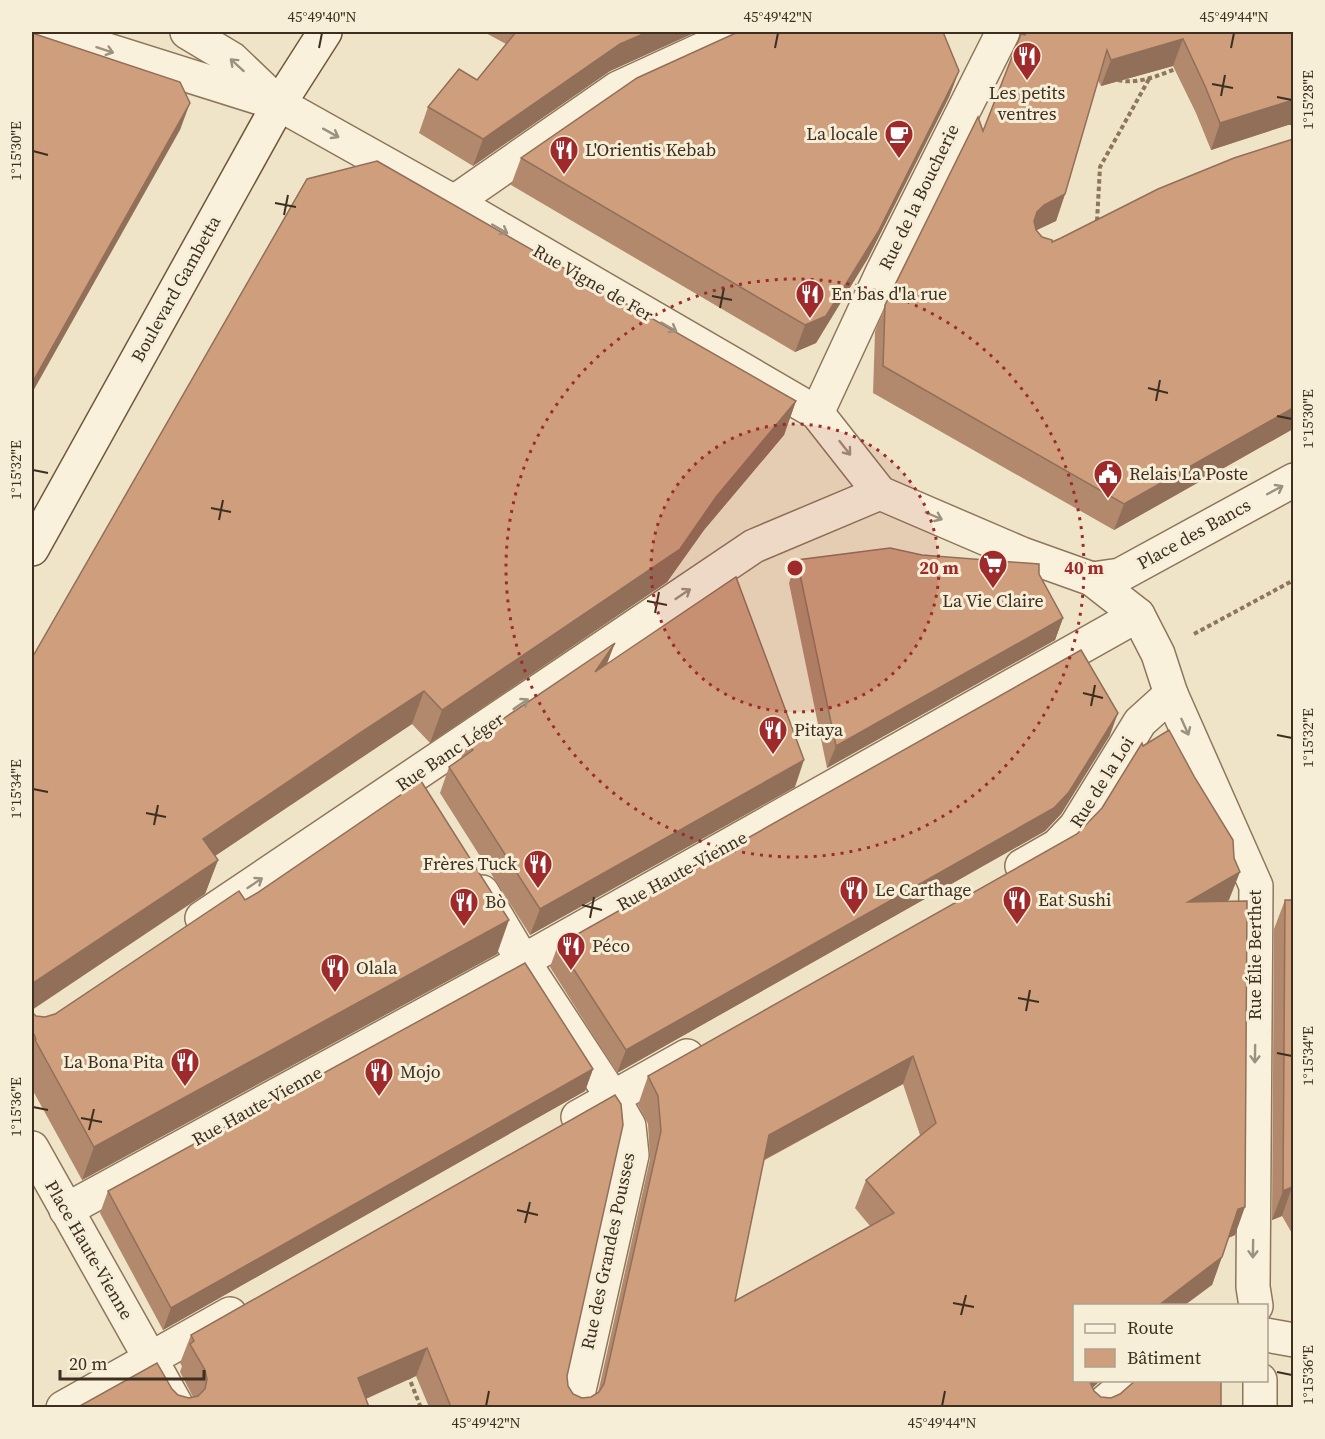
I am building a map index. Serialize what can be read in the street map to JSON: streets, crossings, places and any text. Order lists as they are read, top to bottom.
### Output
{
  "streets": {
    "street": [
      "Rue de la Boucherie",
      "Rue Vigne de Fer",
      "Boulevard Gambetta",
      "Place des Bancs",
      "Rue Banc Léger",
      "Rue de la Loi",
      "Rue Haute-Vienne",
      "Rue Élie Berthet",
      "Place Haute-Vienne",
      "Rue des Grandes Pousses"
    ]
  },
  "crossings": [
    ["Rue de la Boucherie", "Rue Vigne de Fer"],
    ["Rue Vigne de Fer", "Boulevard Gambetta"],
    ["Rue Vigne de Fer", "Rue Banc Léger"],
    ["Place des Bancs", "Rue Élie Berthet"],
    ["Rue de la Loi", "Rue Élie Berthet"],
    ["Rue Haute-Vienne", "Rue Élie Berthet"],
    ["Rue Haute-Vienne", "Place Haute-Vienne"],
    ["Rue Haute-Vienne", "Rue des Grandes Pousses"]
  ],
  "one_way": [
    "Rue Vigne de Fer",
    "Place des Bancs",
    "Rue Banc Léger",
    "Rue Élie Berthet"
  ],
  "places": {
    "restaurant": [
      "Les petits ventres",
      "L'Orientis Kebab",
      "En bas d'la rue",
      "Pitaya",
      "Frères Tuck",
      "Le Carthage",
      "Eat Sushi",
      "Bò",
      "Péco",
      "Olala",
      "La Bona Pita",
      "Mojo"
    ],
    "cafe": ["La locale"],
    "public building": ["Relais La Poste"],
    "supermarket": ["La Vie Claire"]
  },
  "legend": ["Route", "Bâtiment"],
  "scale_bar": "20 m",
  "coordinates": [
    "45°49'40\"N",
    "45°49'42\"N",
    "45°49'44\"N",
    "1°15'28\"E",
    "1°15'30\"E",
    "1°15'32\"E",
    "1°15'34\"E",
    "1°15'36\"E"
  ],
  "rings": ["20 m", "40 m"]
}
